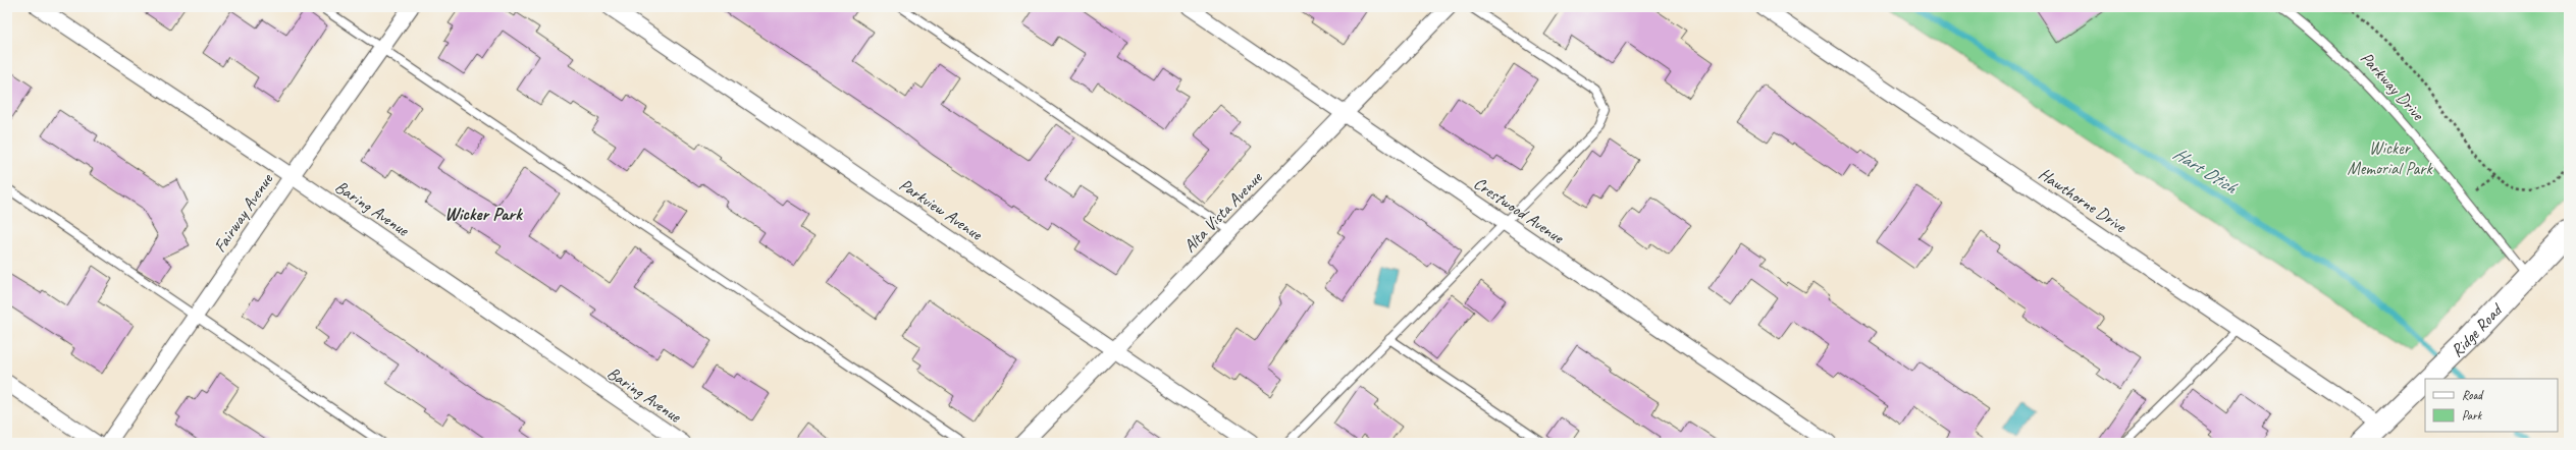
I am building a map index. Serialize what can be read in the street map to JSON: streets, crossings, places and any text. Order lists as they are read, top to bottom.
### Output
{
  "streets": {
    "main road": ["Ridge Road"],
    "street": [
      "Hawthorne Drive",
      "Baring Avenue",
      "Parkview Avenue",
      "Crestwood Avenue",
      "Alta Vista Avenue",
      "Fairway Avenue"
    ],
    "lane": ["Parkway Drive"]
  },
  "crossings": [
    ["Parkway Drive", "Ridge Road"],
    ["Hawthorne Drive", "Ridge Road"],
    ["Baring Avenue", "Fairway Avenue"],
    ["Parkview Avenue", "Alta Vista Avenue"],
    ["Crestwood Avenue", "Alta Vista Avenue"]
  ],
  "districts": ["Wicker Park"],
  "water": ["Hart Dtich"],
  "parks": ["Wicker Memorial Park"],
  "legend": ["Road", "Park"]
}
